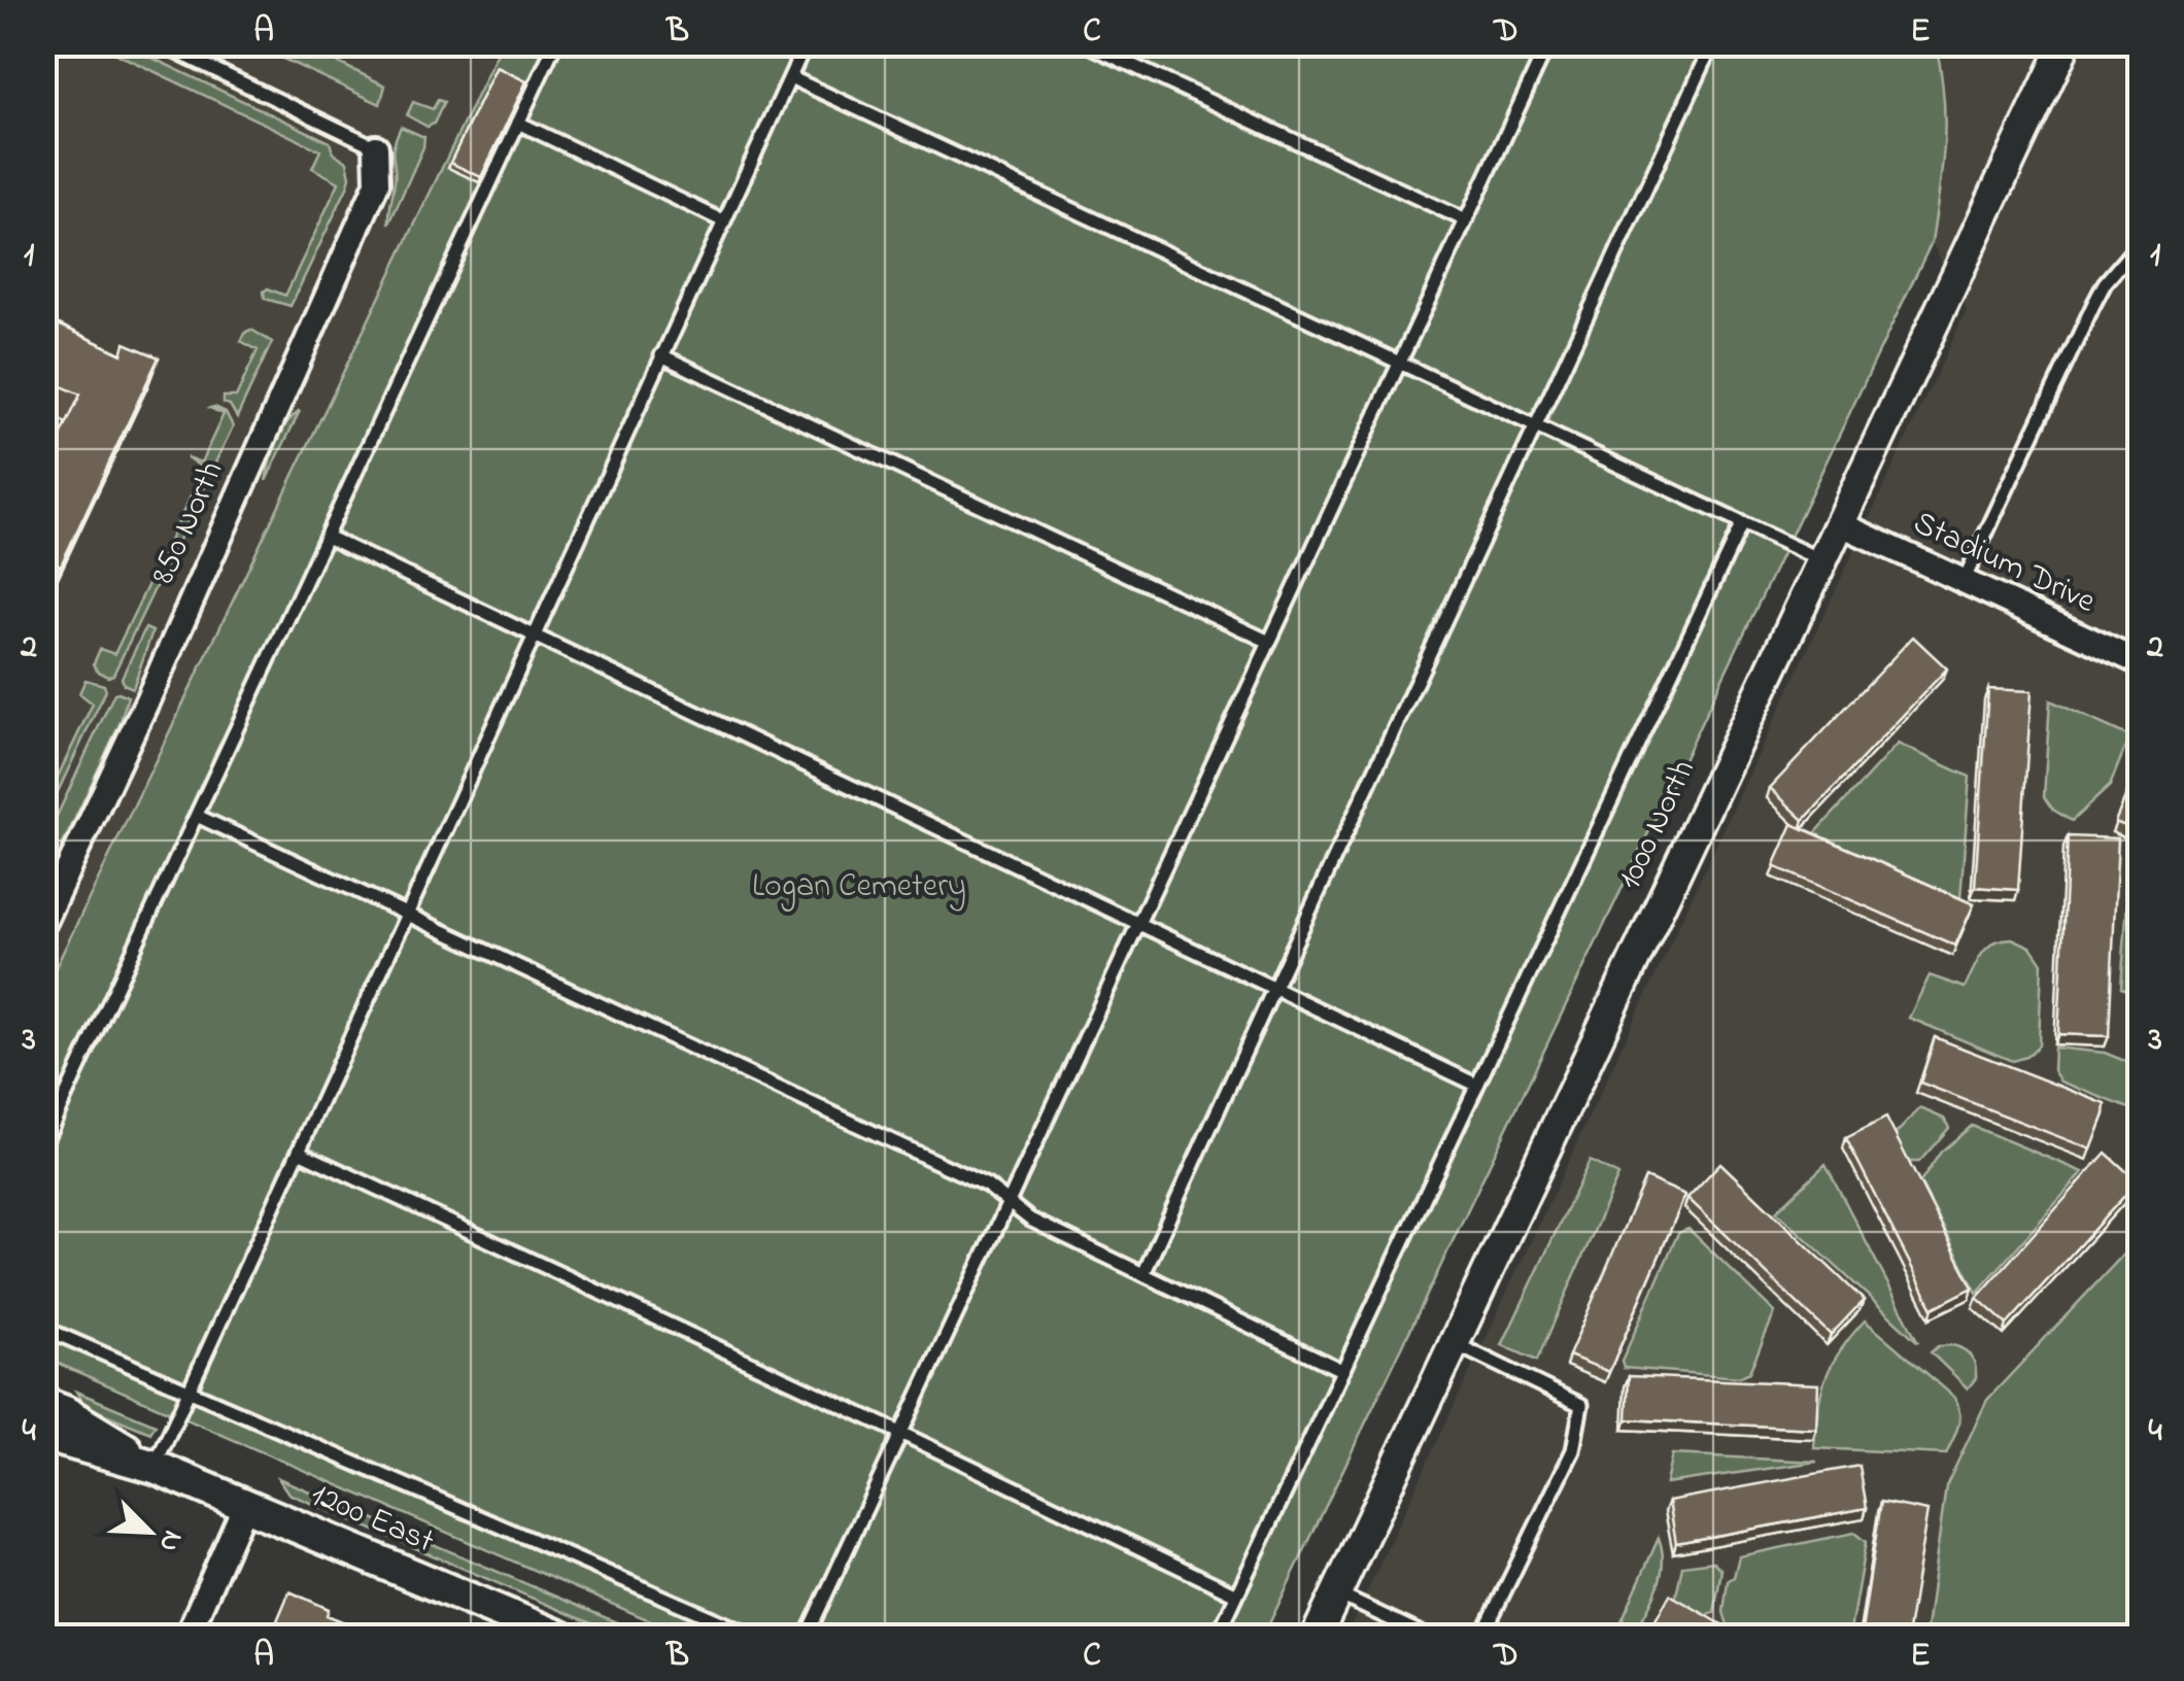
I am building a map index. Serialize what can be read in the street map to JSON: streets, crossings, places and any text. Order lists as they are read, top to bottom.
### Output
{
  "streets": {
    "main road": ["1200 East"],
    "street": ["850 North", "Stadium Drive", "1000 North"]
  },
  "crossings": [
    ["Stadium Drive", "1000 North"]
  ],
  "parks": ["Logan Cemetery"],
  "north": "bottom right",
  "grid": {
    "columns": [
      "A",
      "B",
      "C",
      "D",
      "E"
    ],
    "rows": [
      "1",
      "2",
      "3",
      "4"
    ]
  }
}
